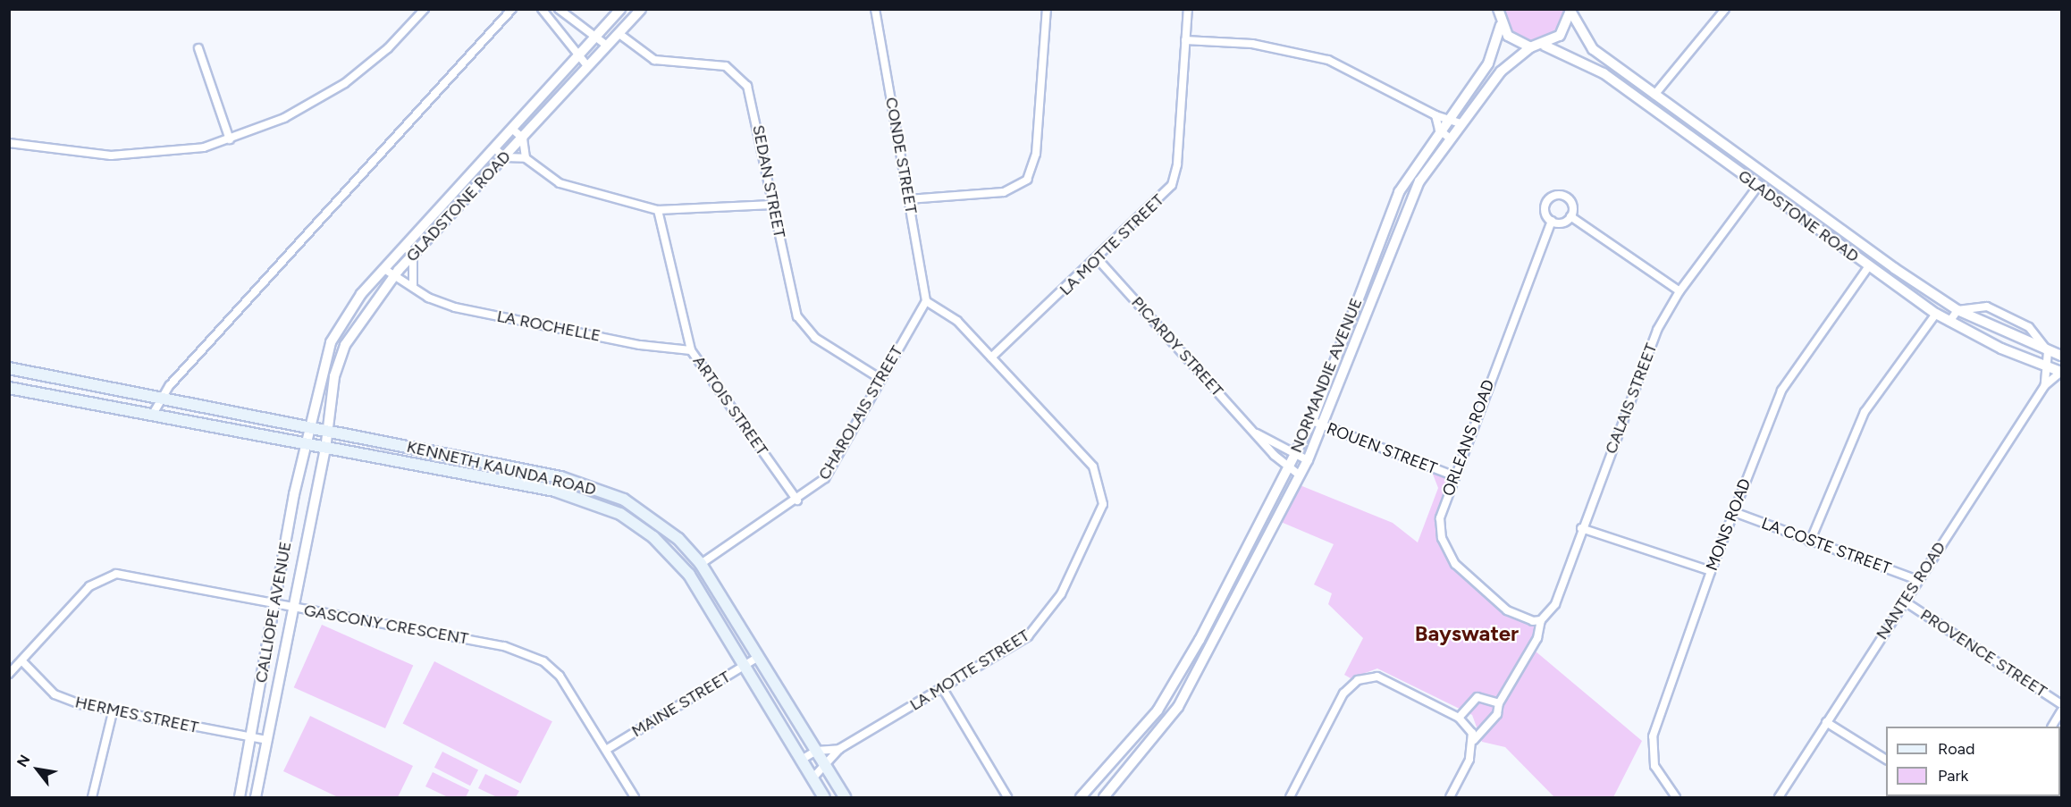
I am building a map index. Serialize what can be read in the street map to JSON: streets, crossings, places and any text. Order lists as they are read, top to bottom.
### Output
{
  "streets": {
    "main road": ["KENNETH KAUNDA ROAD"],
    "street": [
      "CONDE STREET",
      "SEDAN STREET",
      "GLADSTONE ROAD",
      "LA MOTTE STREET",
      "LA ROCHELLE",
      "PICARDY STREET",
      "NORMANDIE AVENUE",
      "CALAIS STREET",
      "ARTOIS STREET",
      "CHAROLAIS STREET",
      "ORLEANS ROAD",
      "ROUEN STREET",
      "MONS ROAD",
      "LA COSTE STREET",
      "NANTES ROAD",
      "CALLIOPE AVENUE",
      "GASCONY CRESCENT",
      "PROVENCE STREET",
      "MAINE STREET",
      "HERMES STREET"
    ]
  },
  "crossings": [
    ["CONDE STREET", "LA MOTTE STREET"],
    ["CONDE STREET", "CHAROLAIS STREET"],
    ["SEDAN STREET", "GLADSTONE ROAD"],
    ["SEDAN STREET", "CHAROLAIS STREET"],
    ["GLADSTONE ROAD", "LA ROCHELLE"],
    ["GLADSTONE ROAD", "CALAIS STREET"],
    ["GLADSTONE ROAD", "KENNETH KAUNDA ROAD"],
    ["GLADSTONE ROAD", "MONS ROAD"],
    ["GLADSTONE ROAD", "NANTES ROAD"],
    ["GLADSTONE ROAD", "CALLIOPE AVENUE"],
    ["LA MOTTE STREET", "PICARDY STREET"],
    ["LA MOTTE STREET", "CHAROLAIS STREET"],
    ["LA MOTTE STREET", "KENNETH KAUNDA ROAD"],
    ["LA ROCHELLE", "ARTOIS STREET"],
    ["PICARDY STREET", "NORMANDIE AVENUE"],
    ["NORMANDIE AVENUE", "ROUEN STREET"],
    ["CALAIS STREET", "ORLEANS ROAD"],
    ["ARTOIS STREET", "CHAROLAIS STREET"],
    ["CHAROLAIS STREET", "KENNETH KAUNDA ROAD"],
    ["ORLEANS ROAD", "ROUEN STREET"],
    ["KENNETH KAUNDA ROAD", "CALLIOPE AVENUE"],
    ["KENNETH KAUNDA ROAD", "MAINE STREET"],
    ["MONS ROAD", "LA COSTE STREET"],
    ["LA COSTE STREET", "NANTES ROAD"],
    ["NANTES ROAD", "PROVENCE STREET"],
    ["CALLIOPE AVENUE", "GASCONY CRESCENT"],
    ["CALLIOPE AVENUE", "HERMES STREET"],
    ["GASCONY CRESCENT", "MAINE STREET"],
    ["GASCONY CRESCENT", "HERMES STREET"]
  ],
  "districts": ["Bayswater"],
  "legend": ["Road", "Park"],
  "north": "top left"
}
